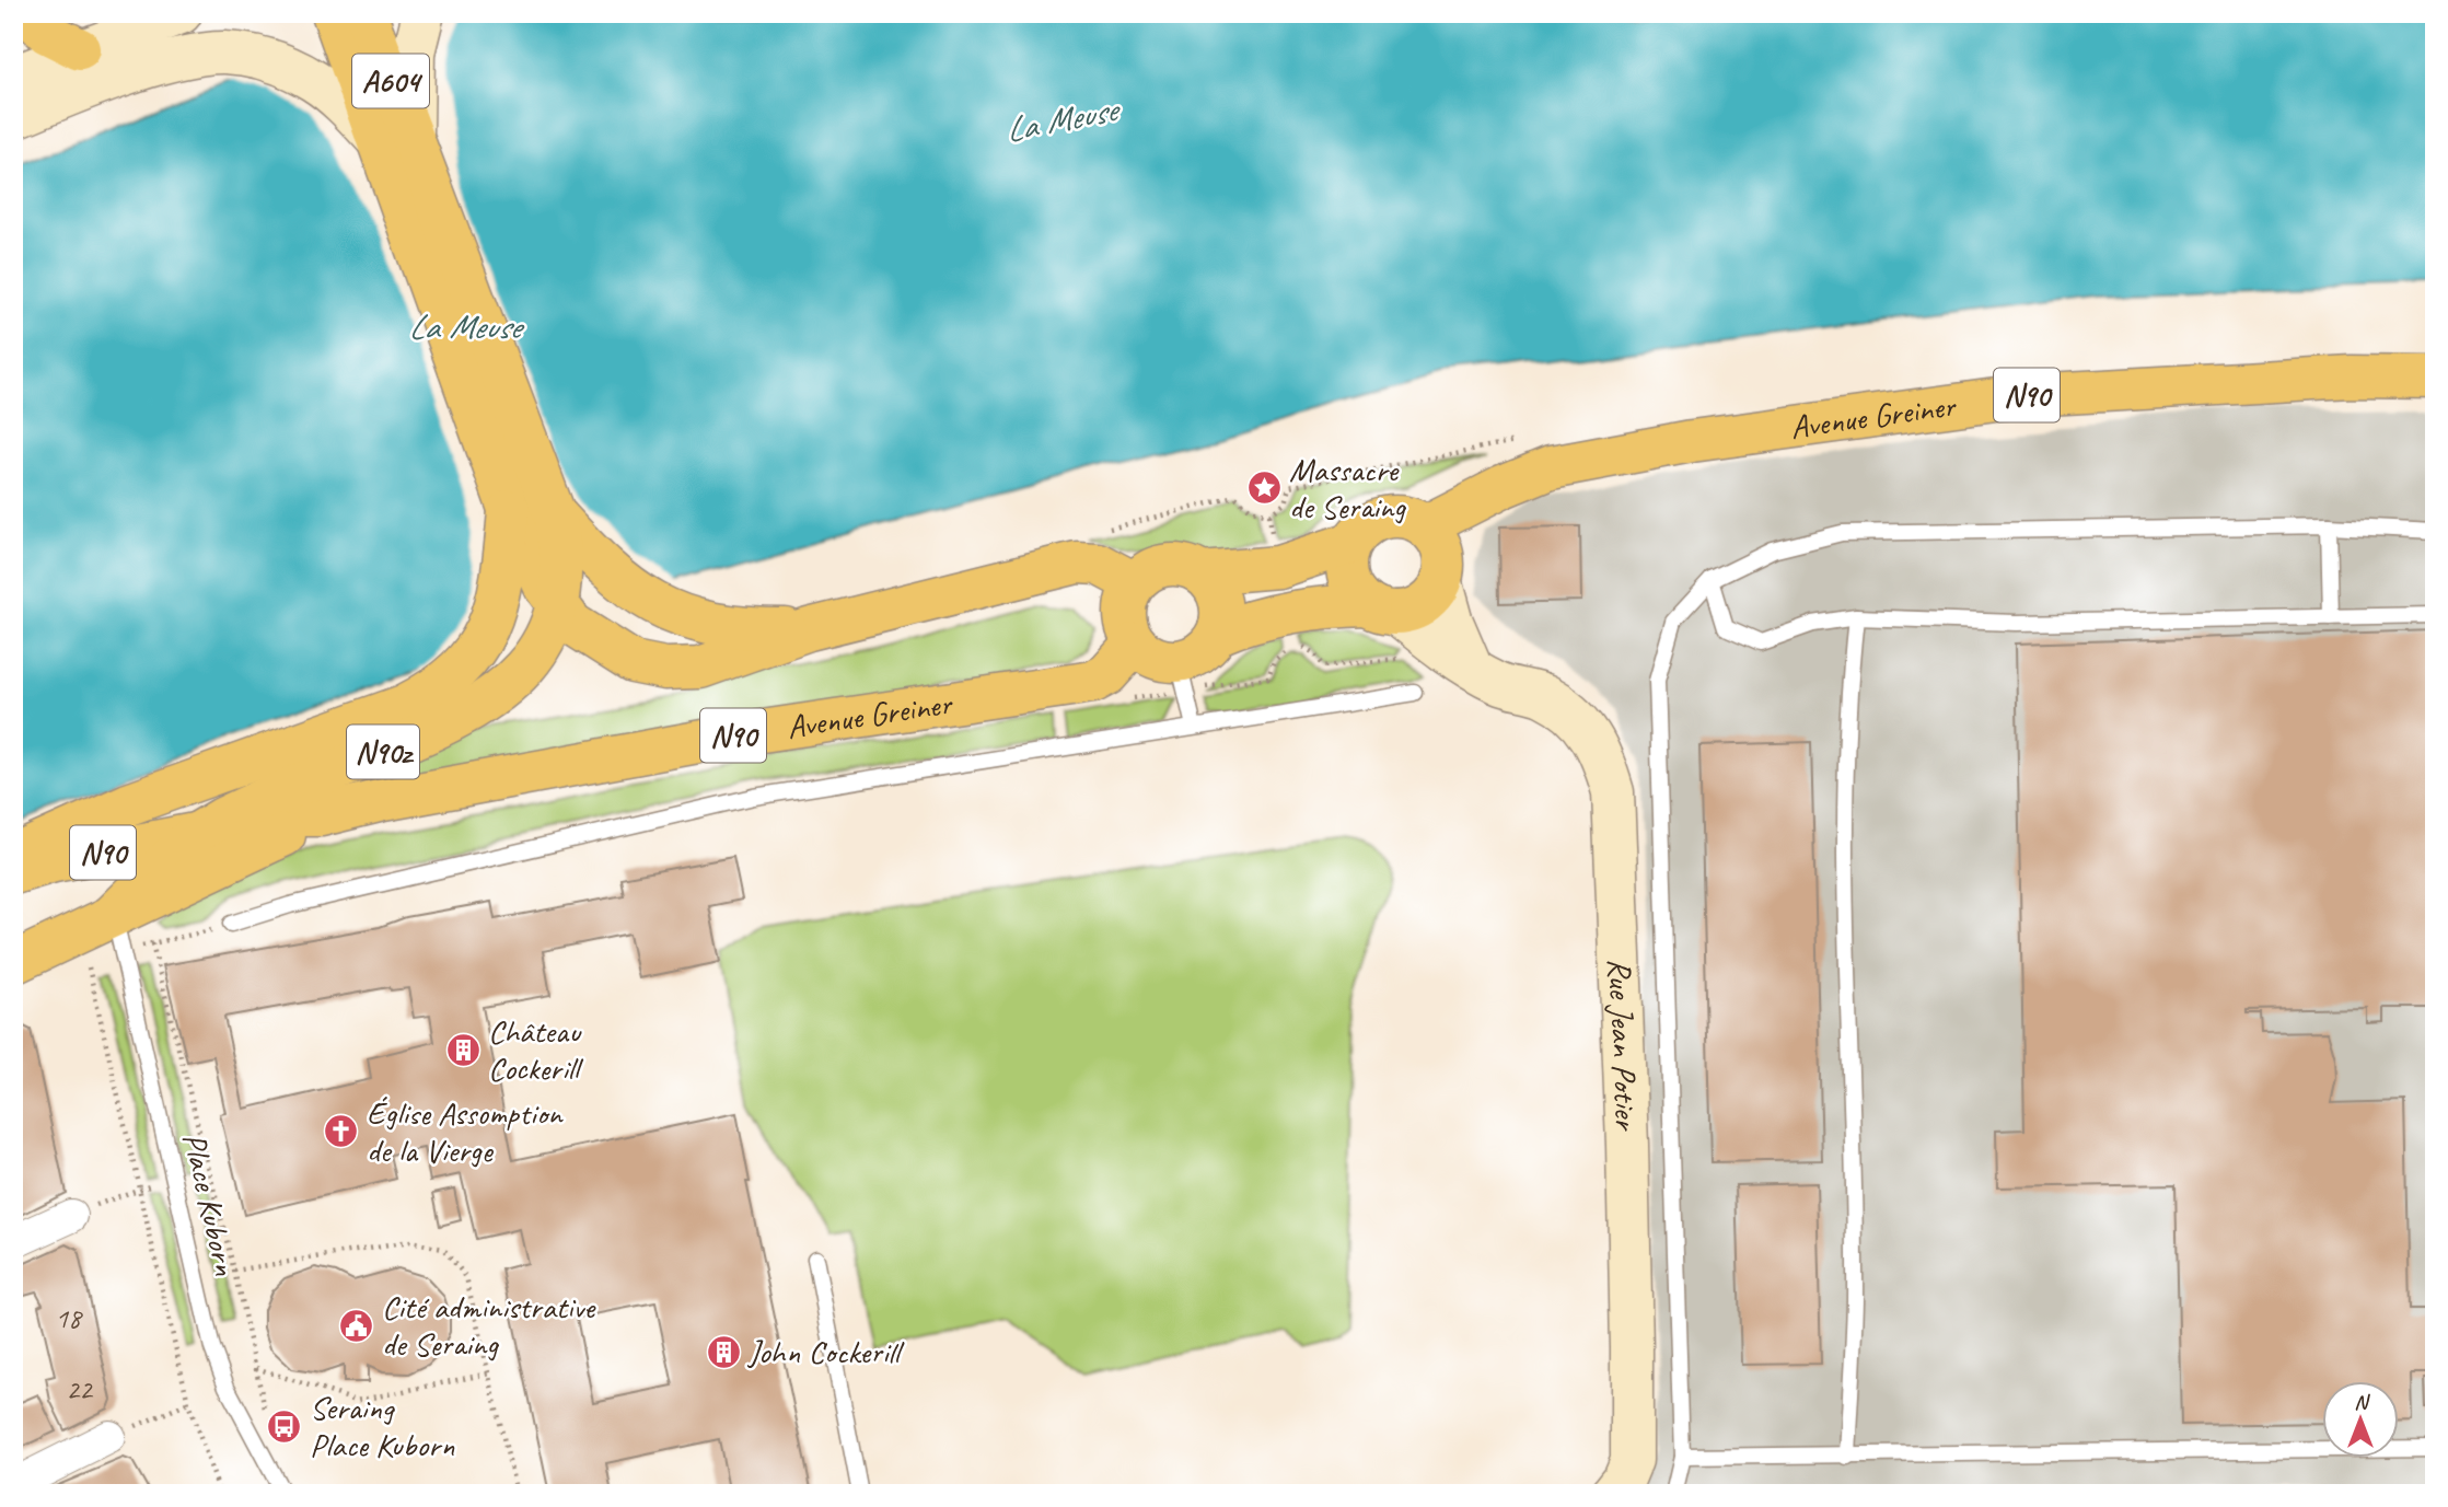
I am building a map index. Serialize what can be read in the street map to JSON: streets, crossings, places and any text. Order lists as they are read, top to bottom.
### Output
{
  "streets": {
    "main road": [
      "A604",
      "N90",
      "Avenue Greiner",
      "N90z",
      "Rue Jean Potier"
    ],
    "lane": ["Place Kuborn"]
  },
  "crossings": [
    ["A604", "N90z"],
    ["N90", "Avenue Greiner"],
    ["N90", "N90z"],
    ["N90", "Place Kuborn"],
    ["Avenue Greiner", "N90z"],
    ["Avenue Greiner", "Rue Jean Potier"],
    ["Avenue Greiner", "Place Kuborn"],
    ["N90z", "Place Kuborn"]
  ],
  "water": ["La Meuse"],
  "places": {
    "place": ["Massacre de Seraing"],
    "building": ["Château Cockerill", "John Cockerill"],
    "church": ["Église Assomption de la Vierge"],
    "public building": ["Cité administrative de Seraing"],
    "bus stop": ["Seraing Place Kuborn"]
  },
  "house_numbers": ["18", "22"],
  "north": "top"
}
